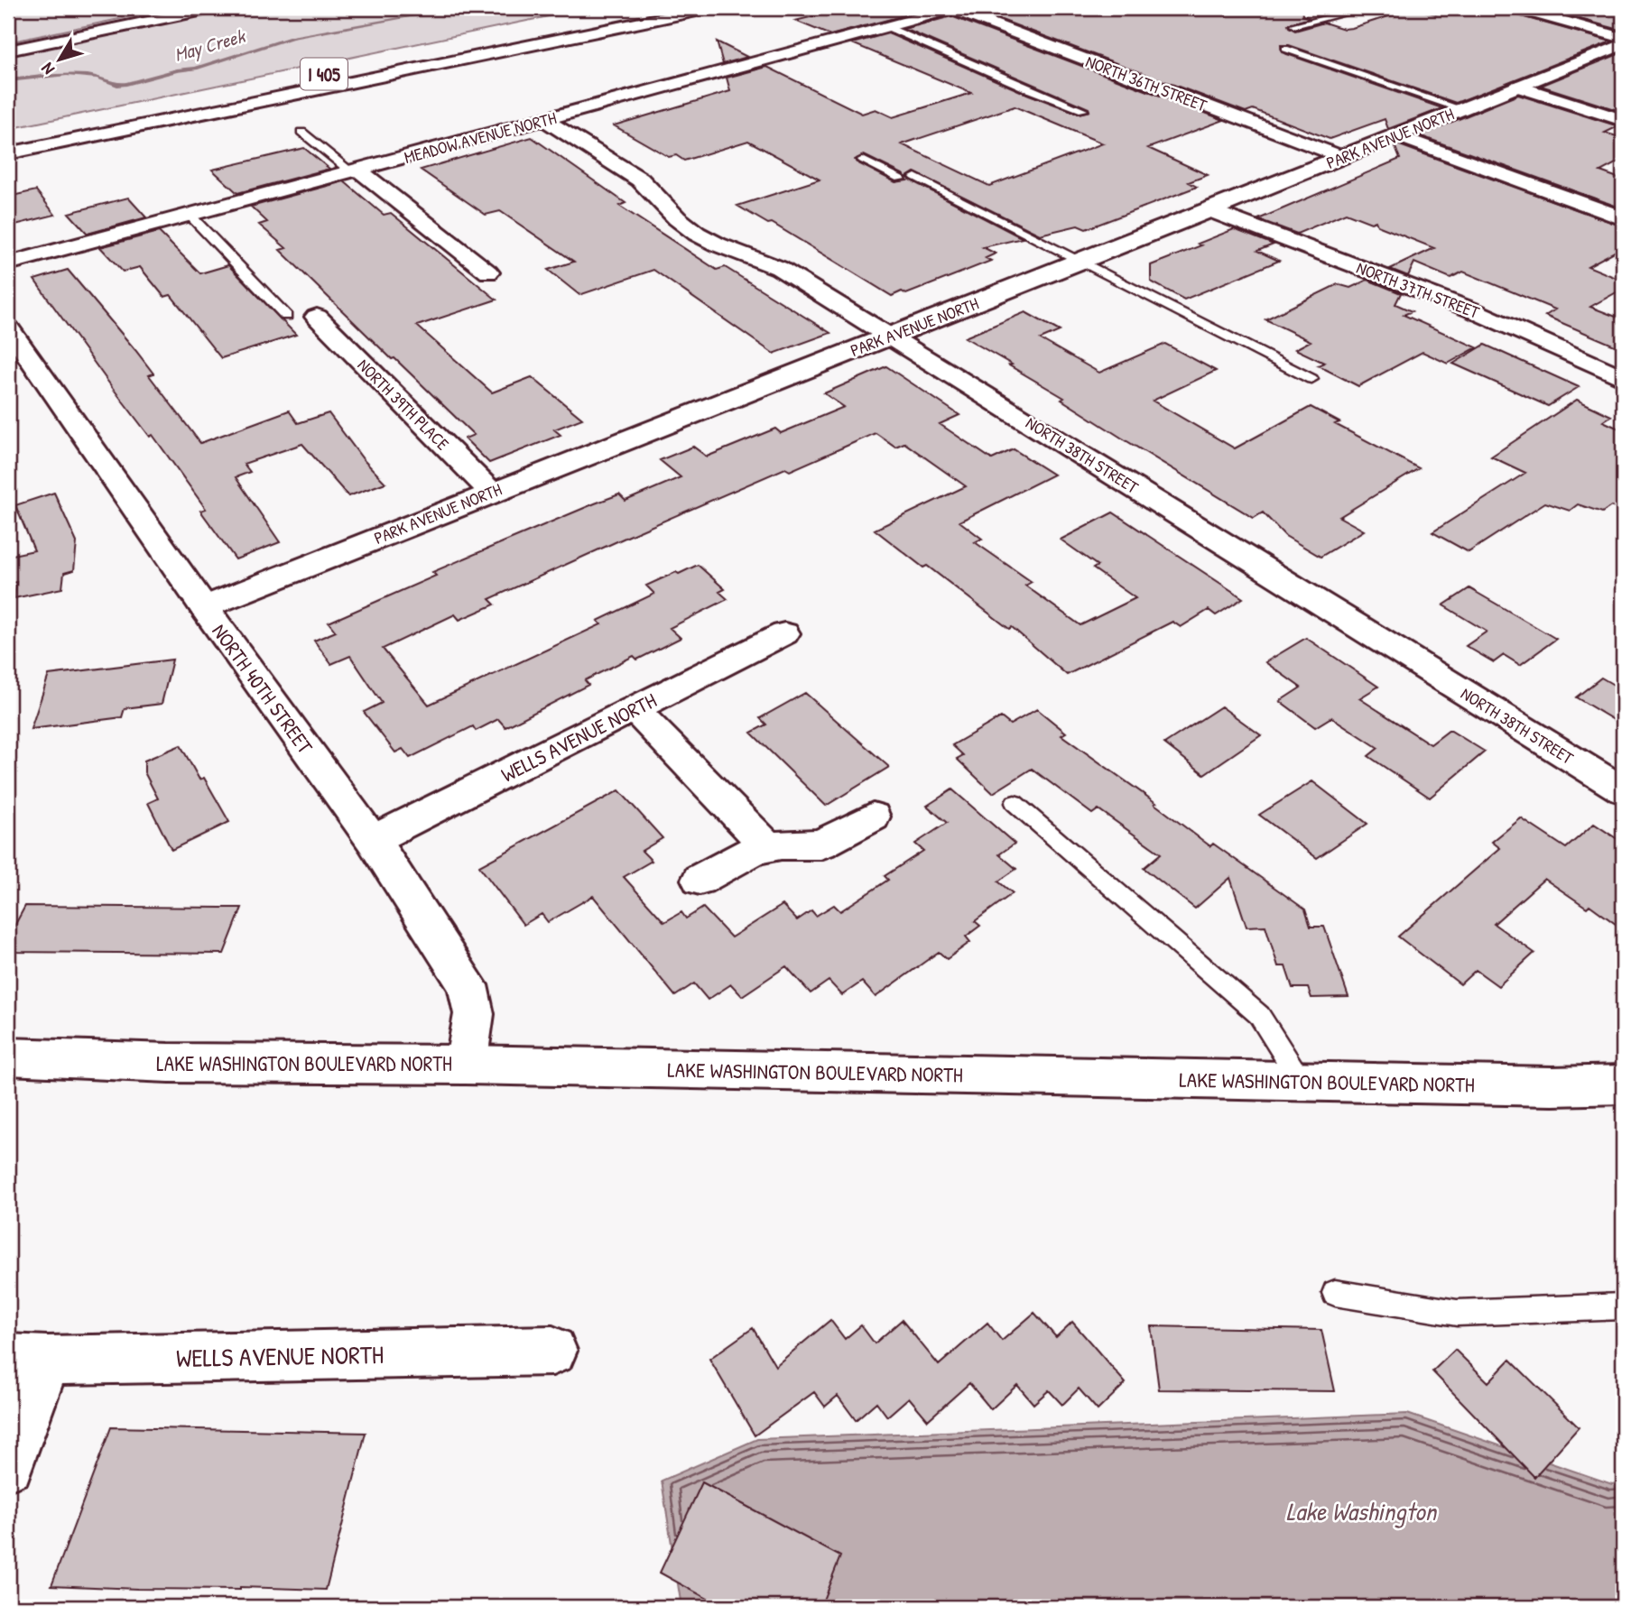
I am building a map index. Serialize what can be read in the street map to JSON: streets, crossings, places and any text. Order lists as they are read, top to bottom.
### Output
{
  "streets": {
    "main road": [
      "I 405",
      "NORTH 36TH STREET",
      "MEADOW AVENUE NORTH",
      "PARK AVENUE NORTH",
      "NORTH 37TH STREET",
      "NORTH 39TH PLACE",
      "NORTH 38TH STREET",
      "NORTH 40TH STREET",
      "WELLS AVENUE NORTH",
      "LAKE WASHINGTON BOULEVARD NORTH"
    ]
  },
  "crossings": [
    ["NORTH 36TH STREET", "MEADOW AVENUE NORTH"],
    ["NORTH 36TH STREET", "PARK AVENUE NORTH"],
    ["MEADOW AVENUE NORTH", "NORTH 38TH STREET"],
    ["PARK AVENUE NORTH", "NORTH 37TH STREET"],
    ["PARK AVENUE NORTH", "NORTH 39TH PLACE"],
    ["PARK AVENUE NORTH", "NORTH 38TH STREET"],
    ["PARK AVENUE NORTH", "NORTH 40TH STREET"],
    ["NORTH 40TH STREET", "WELLS AVENUE NORTH"],
    ["NORTH 40TH STREET", "LAKE WASHINGTON BOULEVARD NORTH"]
  ],
  "water": ["May Creek", "Lake Washington"],
  "north": "bottom left"
}
